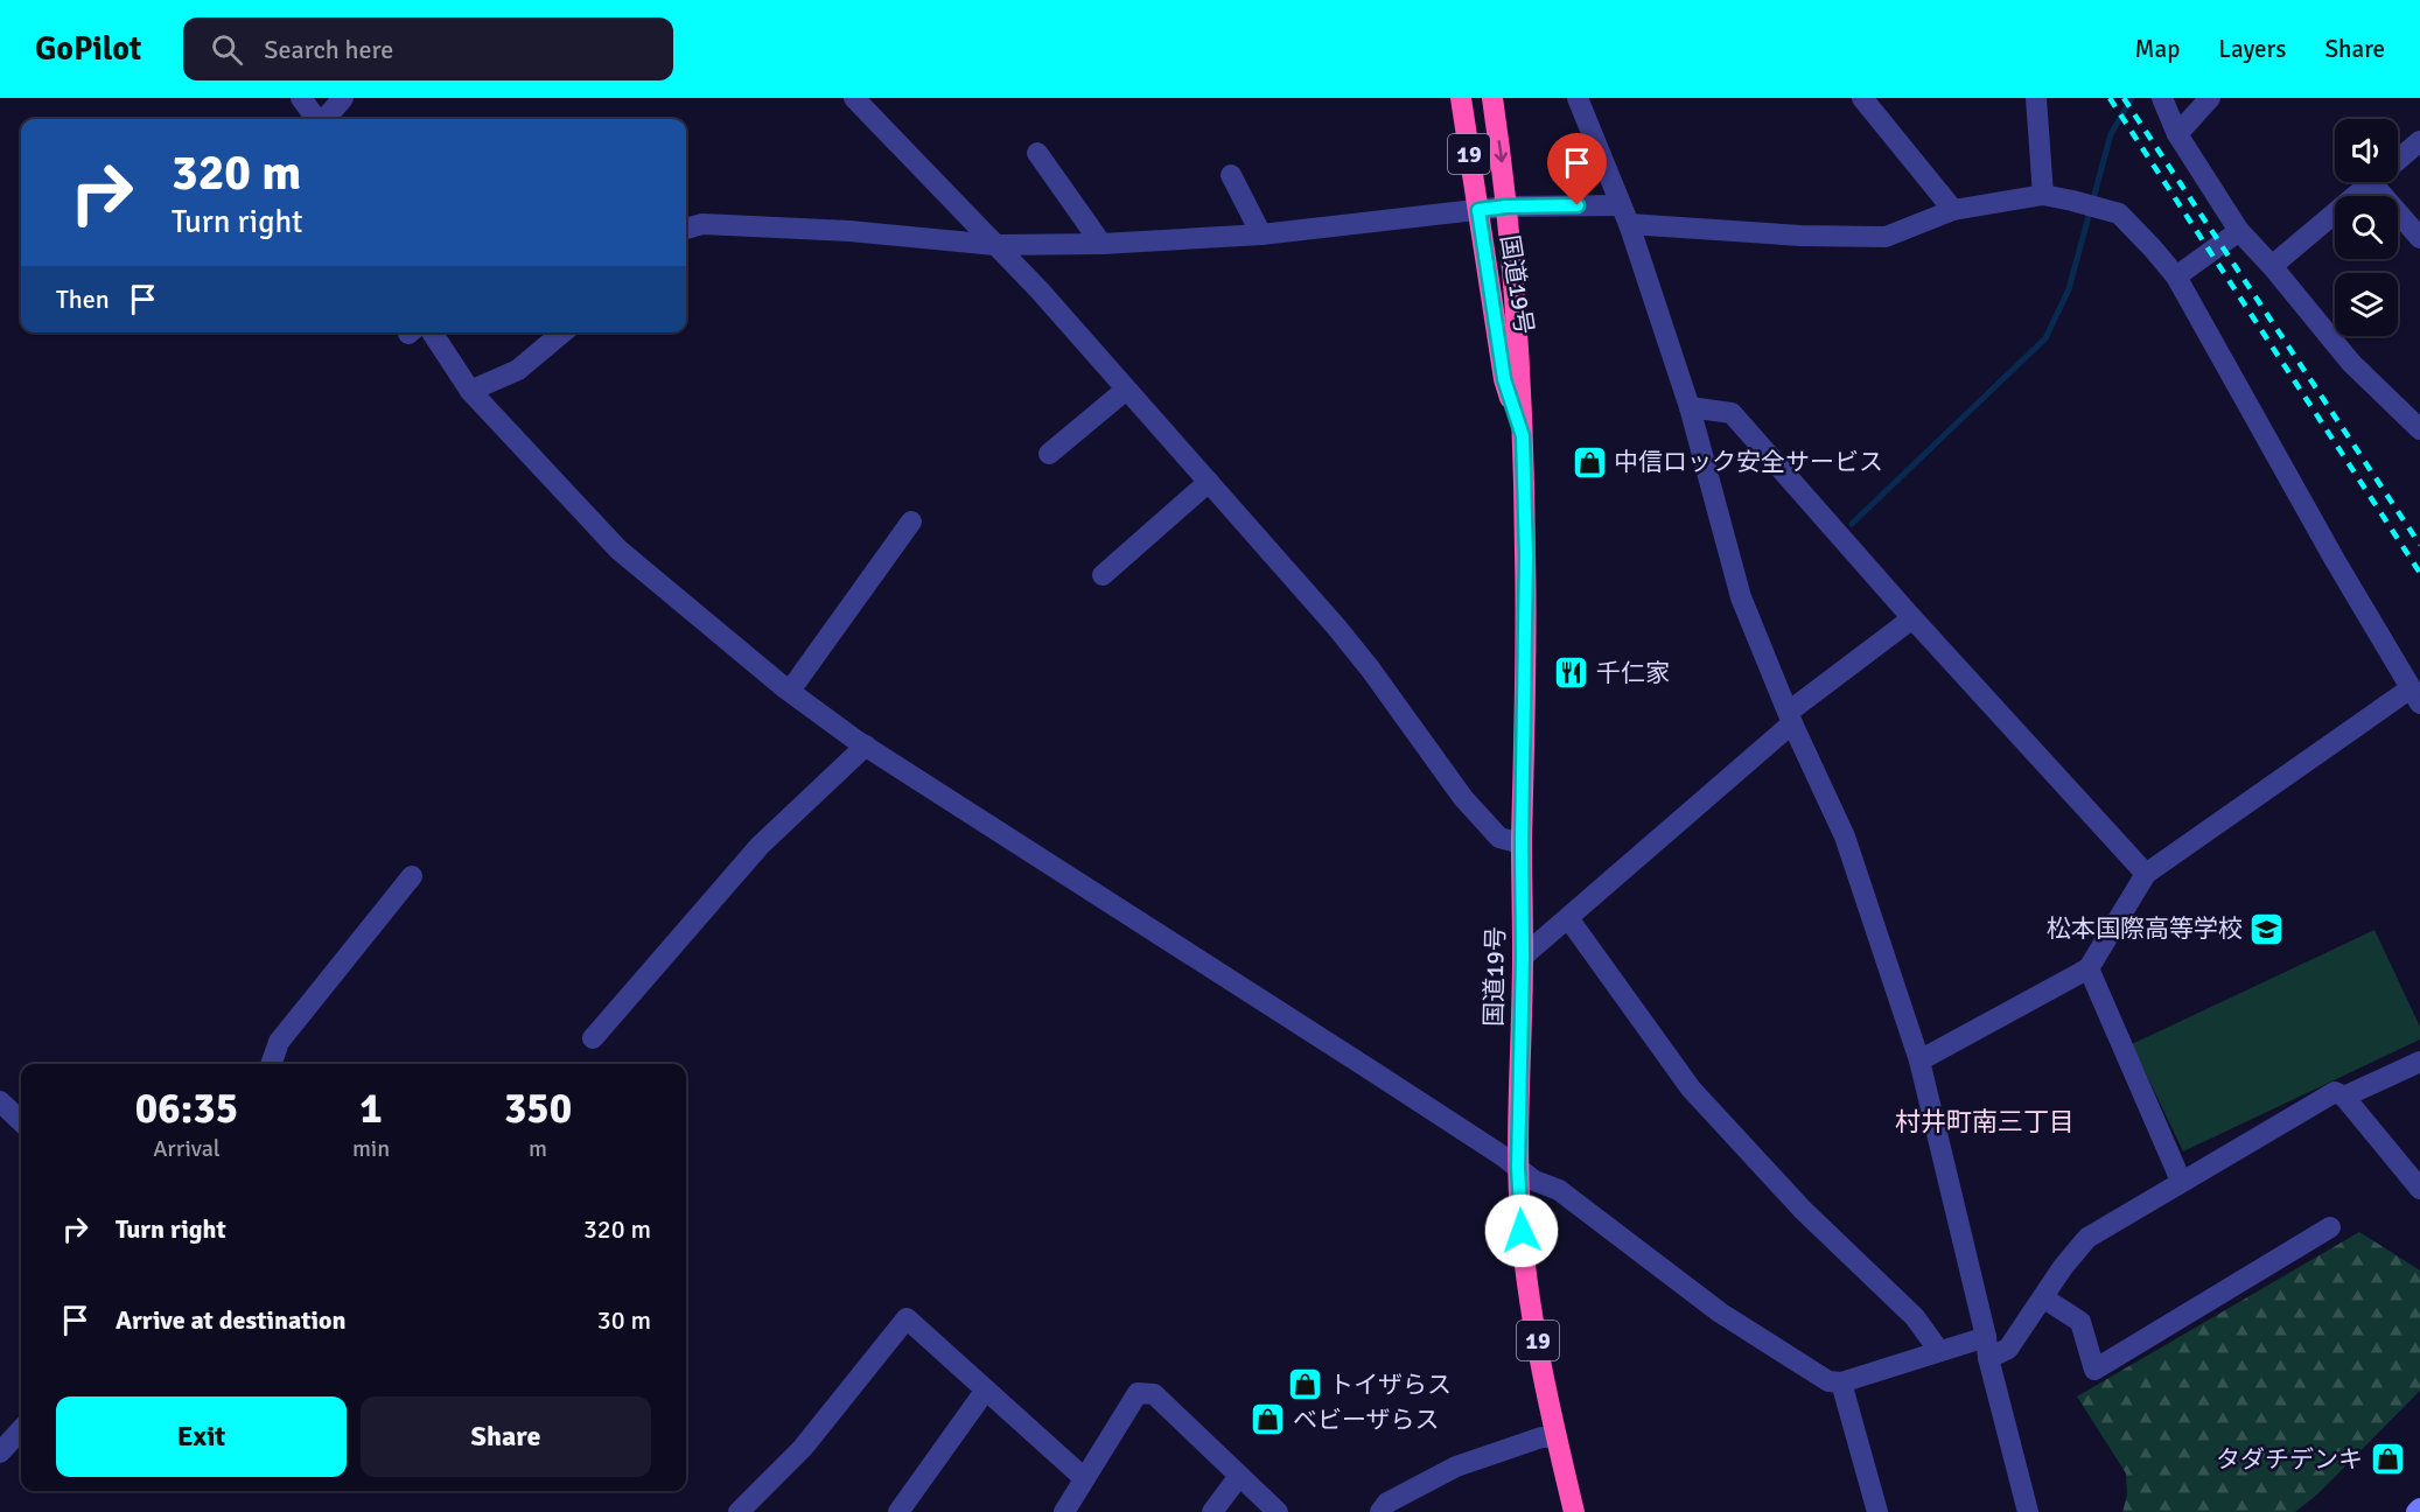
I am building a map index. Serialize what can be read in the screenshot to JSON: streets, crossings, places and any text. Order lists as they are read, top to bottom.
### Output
{
  "streets": {
    "highway": ["19", "国道19号"]
  },
  "districts": ["村井町南三丁目"],
  "places": {
    "shop": [
      "中信ロック安全サービス",
      "トイザらス",
      "ベビーザらス",
      "タダチデンキ"
    ],
    "restaurant": ["千仁家"],
    "school or university": ["松本国際高等学校"]
  },
  "page": {
    "header": "GoPilot",
    "search": "Search here",
    "nav": ["Map", "Layers", "Share"],
    "turn": ["320 m", "Turn right"],
    "then": "Then",
    "eta": [
      "06:35",
      "Arrival",
      "1",
      "min",
      "350",
      "m"
    ],
    "list": [
      {
        "name": "Turn right",
        "value": "320 m"
      },
      {
        "name": "Arrive at destination",
        "value": "30 m"
      }
    ],
    "buttons": ["Exit", "Share"]
  }
}
